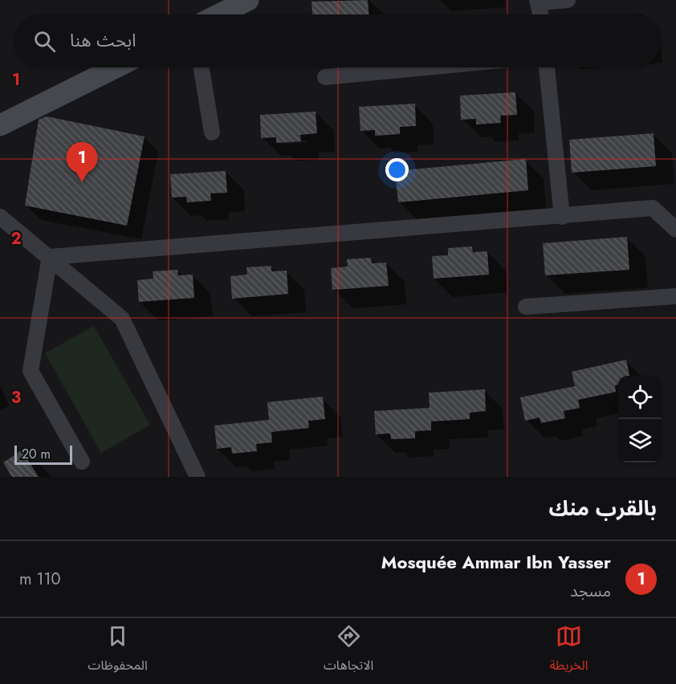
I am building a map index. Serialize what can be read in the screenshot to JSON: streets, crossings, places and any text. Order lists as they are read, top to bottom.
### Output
{
  "scale_bar": "20 m",
  "page": {
    "search": "ابحث هنا",
    "pins": "1",
    "scale": "20 m",
    "heading": "بالقرب منك",
    "list": [
      {
        "mark": "1",
        "name": "Mosquée Ammar Ibn Yasser",
        "note": "مسجد",
        "value": "110 m"
      }
    ],
    "nav": ["الخريطة", "الاتجاهات", "المحفوظات"]
  },
  "grid": {
    "rows": ["1", "2", "3"]
  }
}
